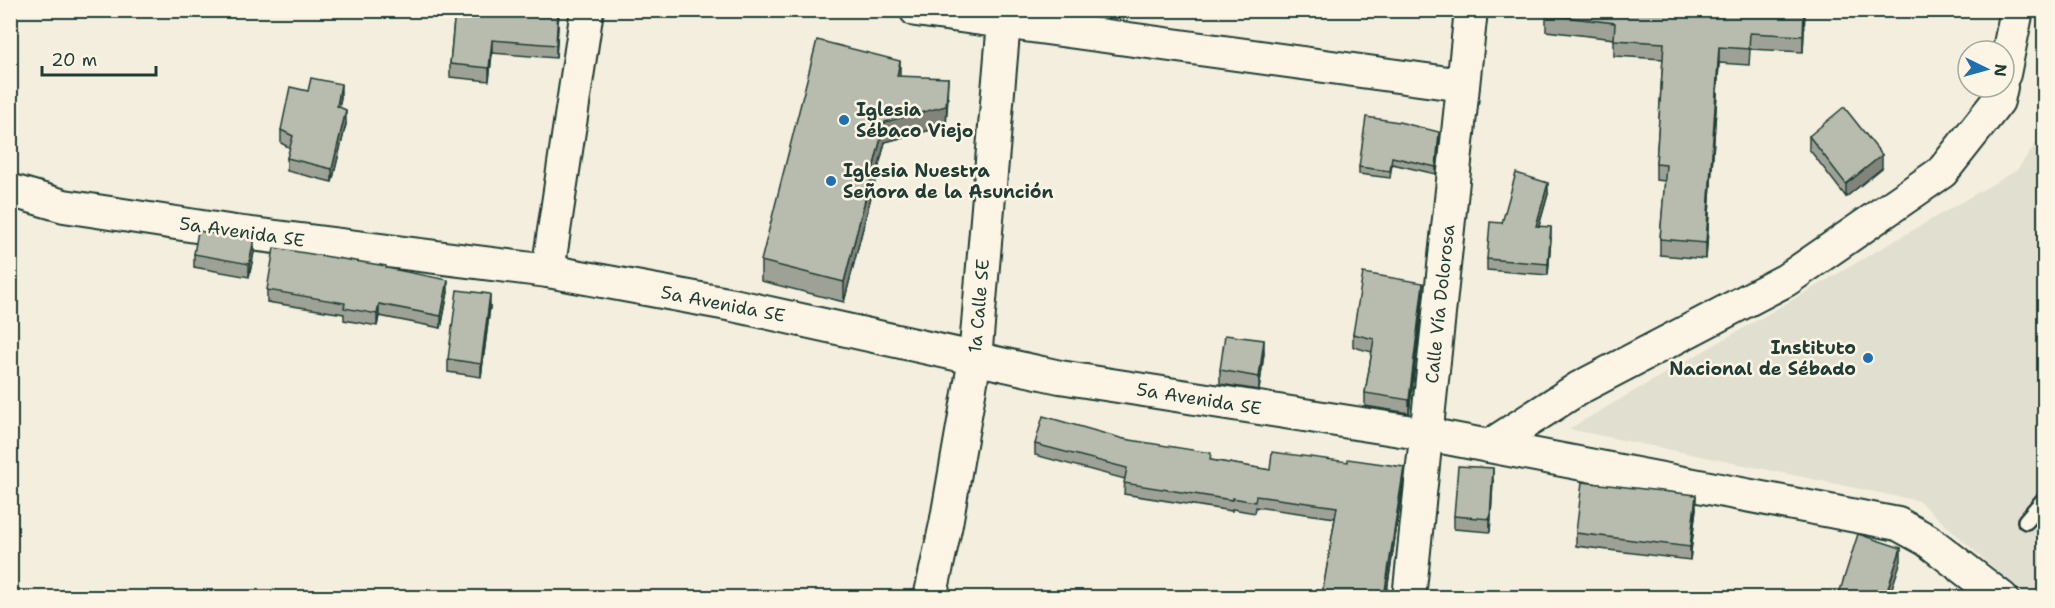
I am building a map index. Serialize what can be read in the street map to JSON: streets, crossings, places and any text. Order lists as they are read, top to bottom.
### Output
{
  "streets": {
    "street": ["5a Avenida SE", "Calle Vía Dolorosa", "1a Calle SE"]
  },
  "crossings": [
    ["5a Avenida SE", "Calle Vía Dolorosa"],
    ["5a Avenida SE", "1a Calle SE"]
  ],
  "places": ["Iglesia Sébaco Viejo", "Iglesia Nuestra Señora de la Asunción", "Instituto Nacional de Sébado"],
  "scale_bar": "20 m",
  "north": "right"
}
